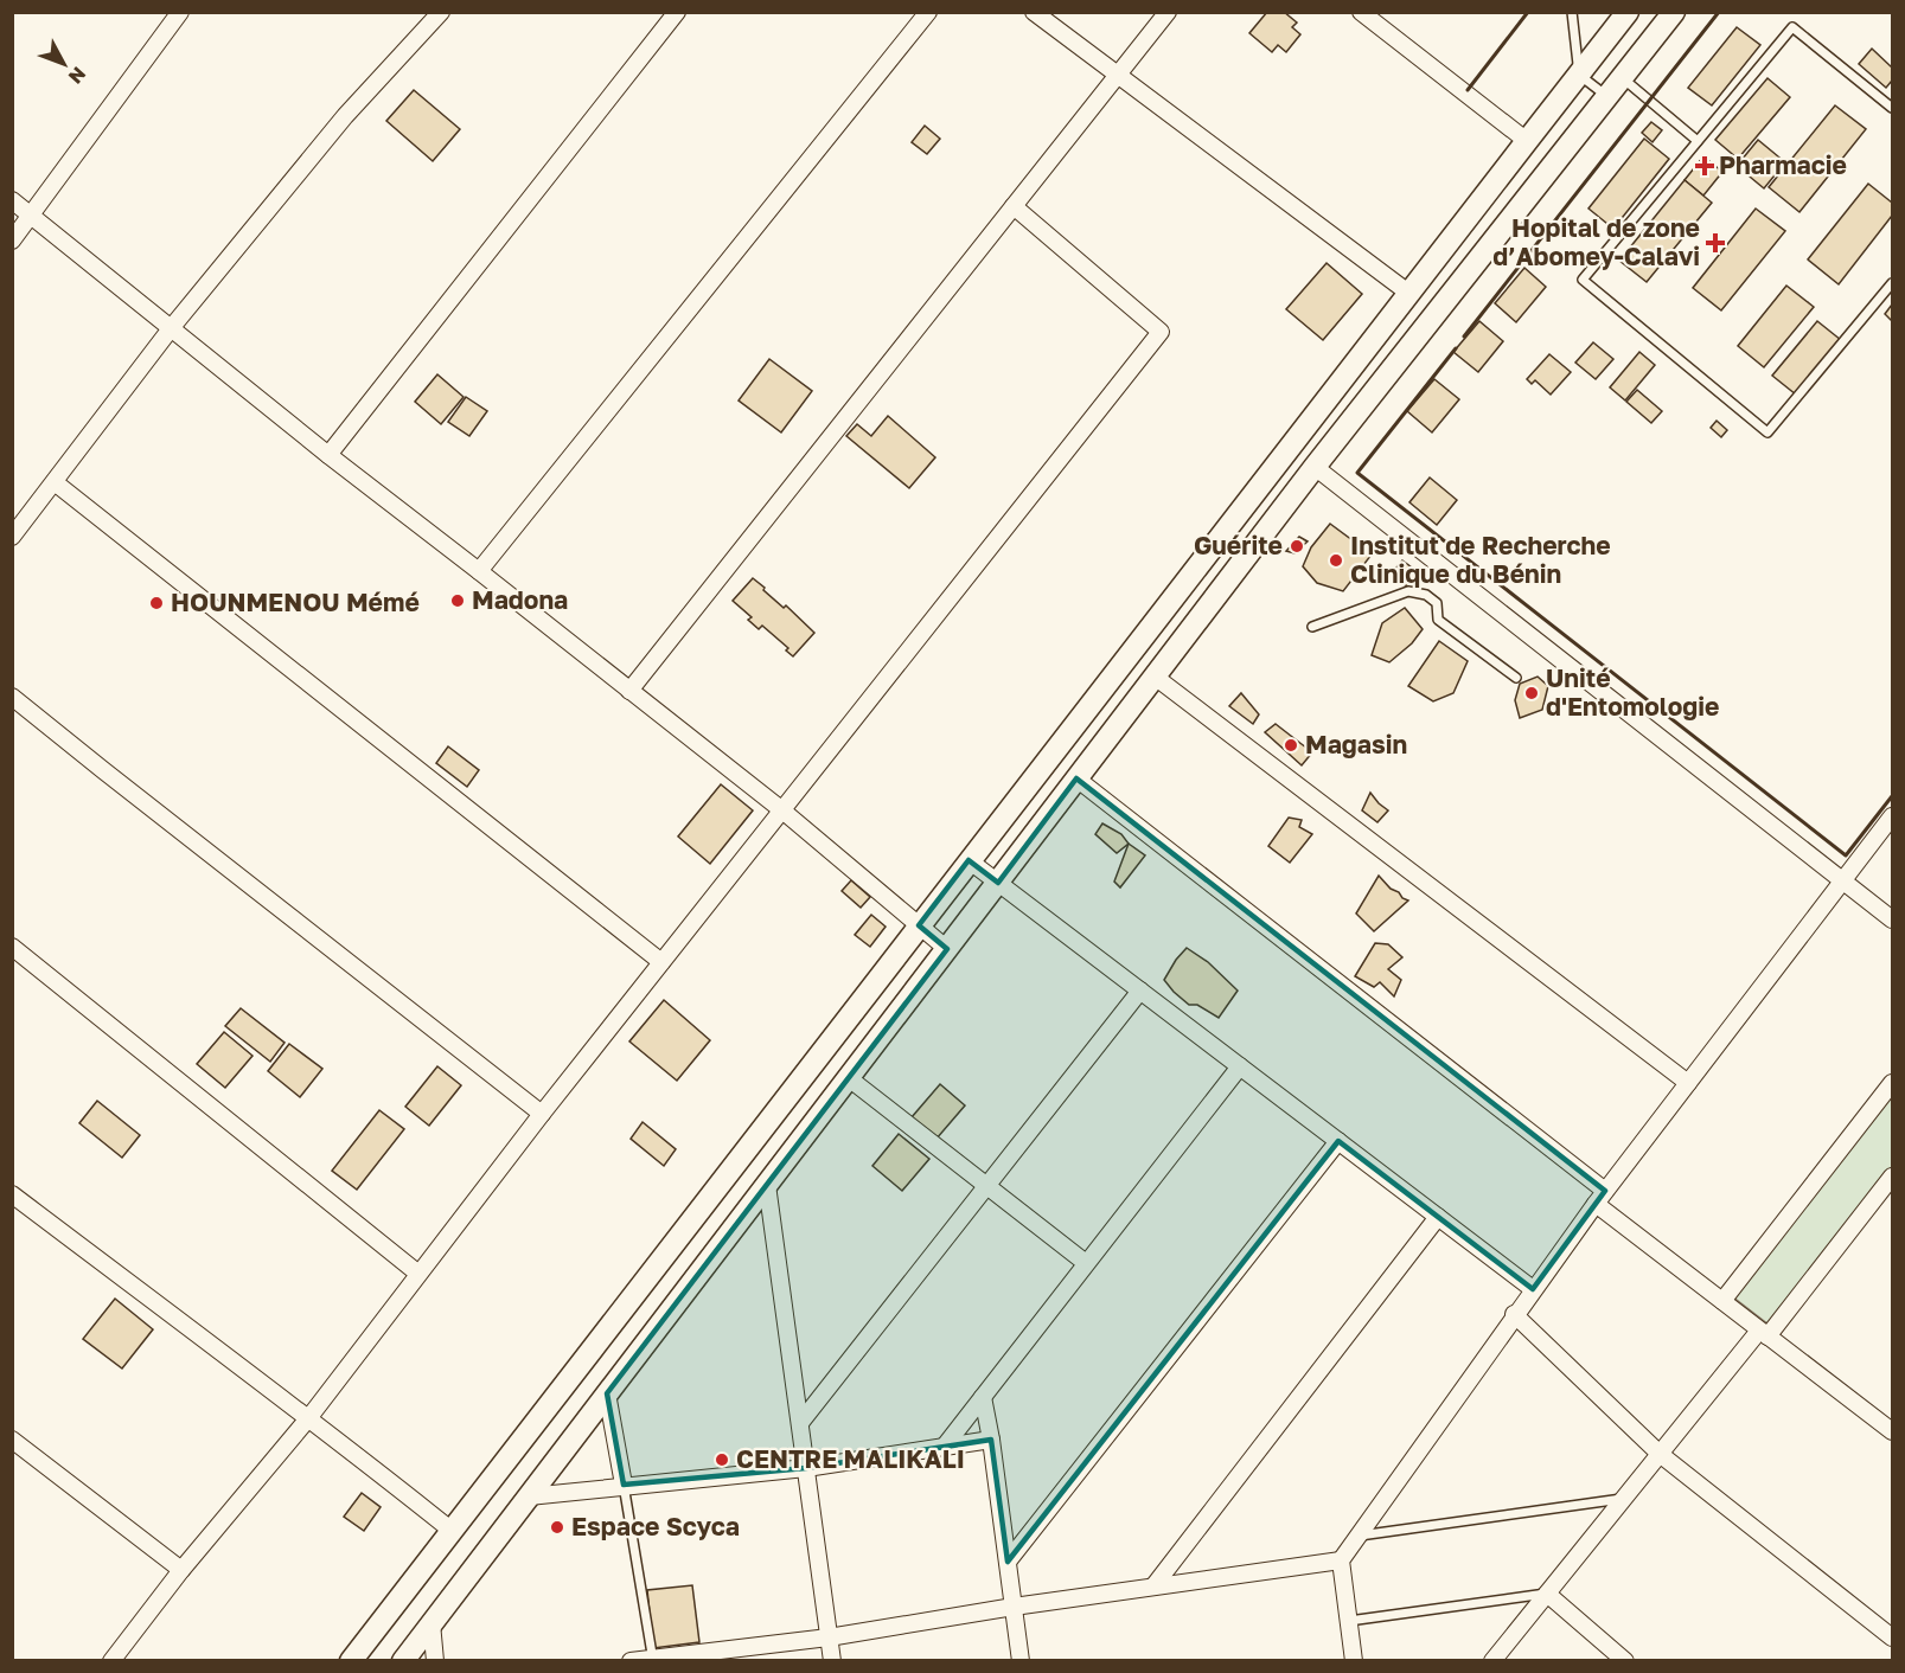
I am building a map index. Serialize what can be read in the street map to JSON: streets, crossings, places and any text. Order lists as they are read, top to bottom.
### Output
{
  "places": {
    "health": ["Pharmacie", "Hopital de zone d’Abomey-Calavi"],
    "other": [
      "Guérite",
      "Institut de Recherche Clinique du Bénin",
      "Madona",
      "HOUNMENOU Mémé",
      "Unité d'Entomologie",
      "Magasin",
      "CENTRE MALIKALI",
      "Espace Scyca"
    ]
  },
  "north": "bottom right"
}
